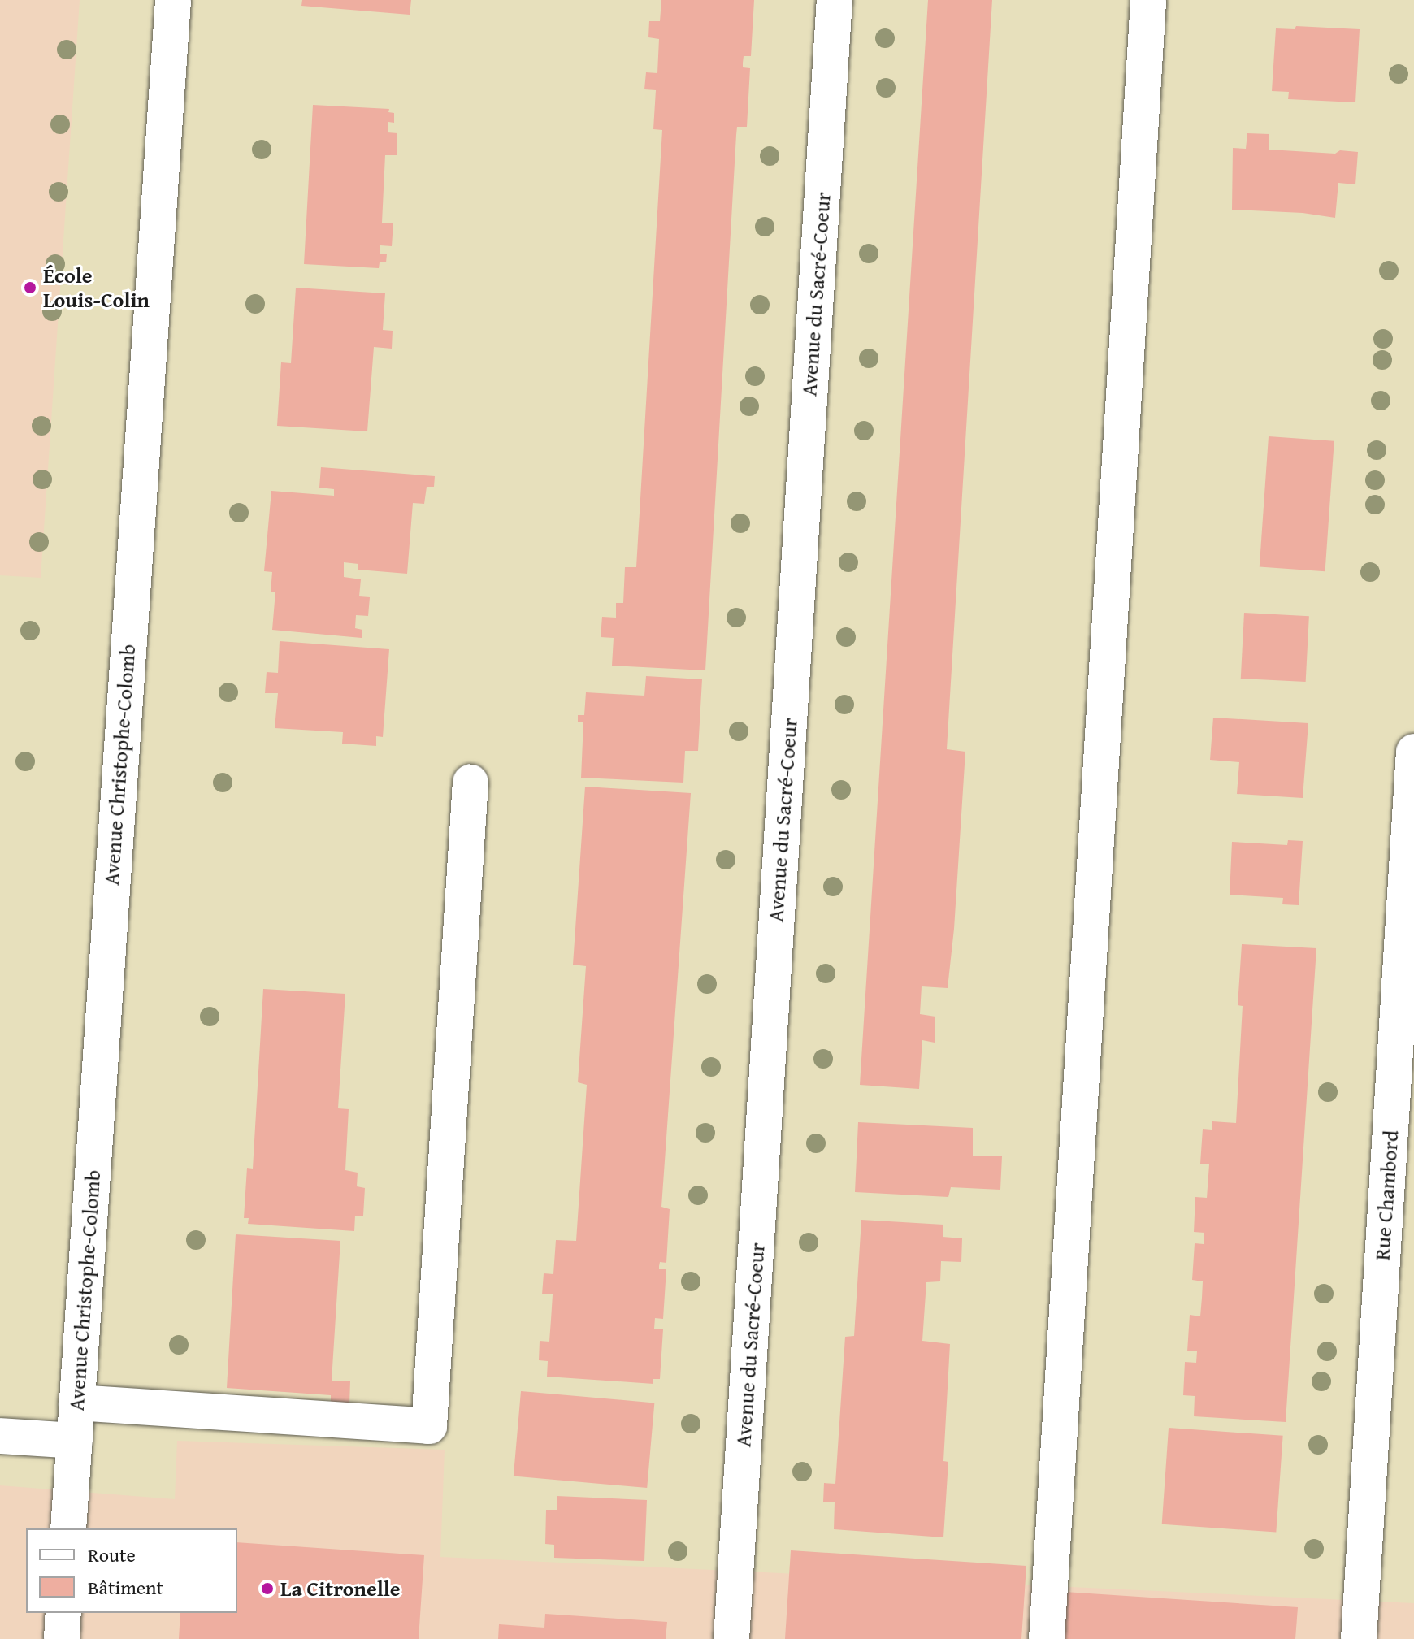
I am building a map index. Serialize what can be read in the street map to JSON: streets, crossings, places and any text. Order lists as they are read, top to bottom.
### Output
{
  "streets": {
    "street": ["Avenue du Sacré-Coeur", "Avenue Christophe-Colomb", "Rue Chambord"]
  },
  "places": ["École Louis-Colin", "La Citronelle"],
  "legend": ["Route", "Bâtiment"]
}
